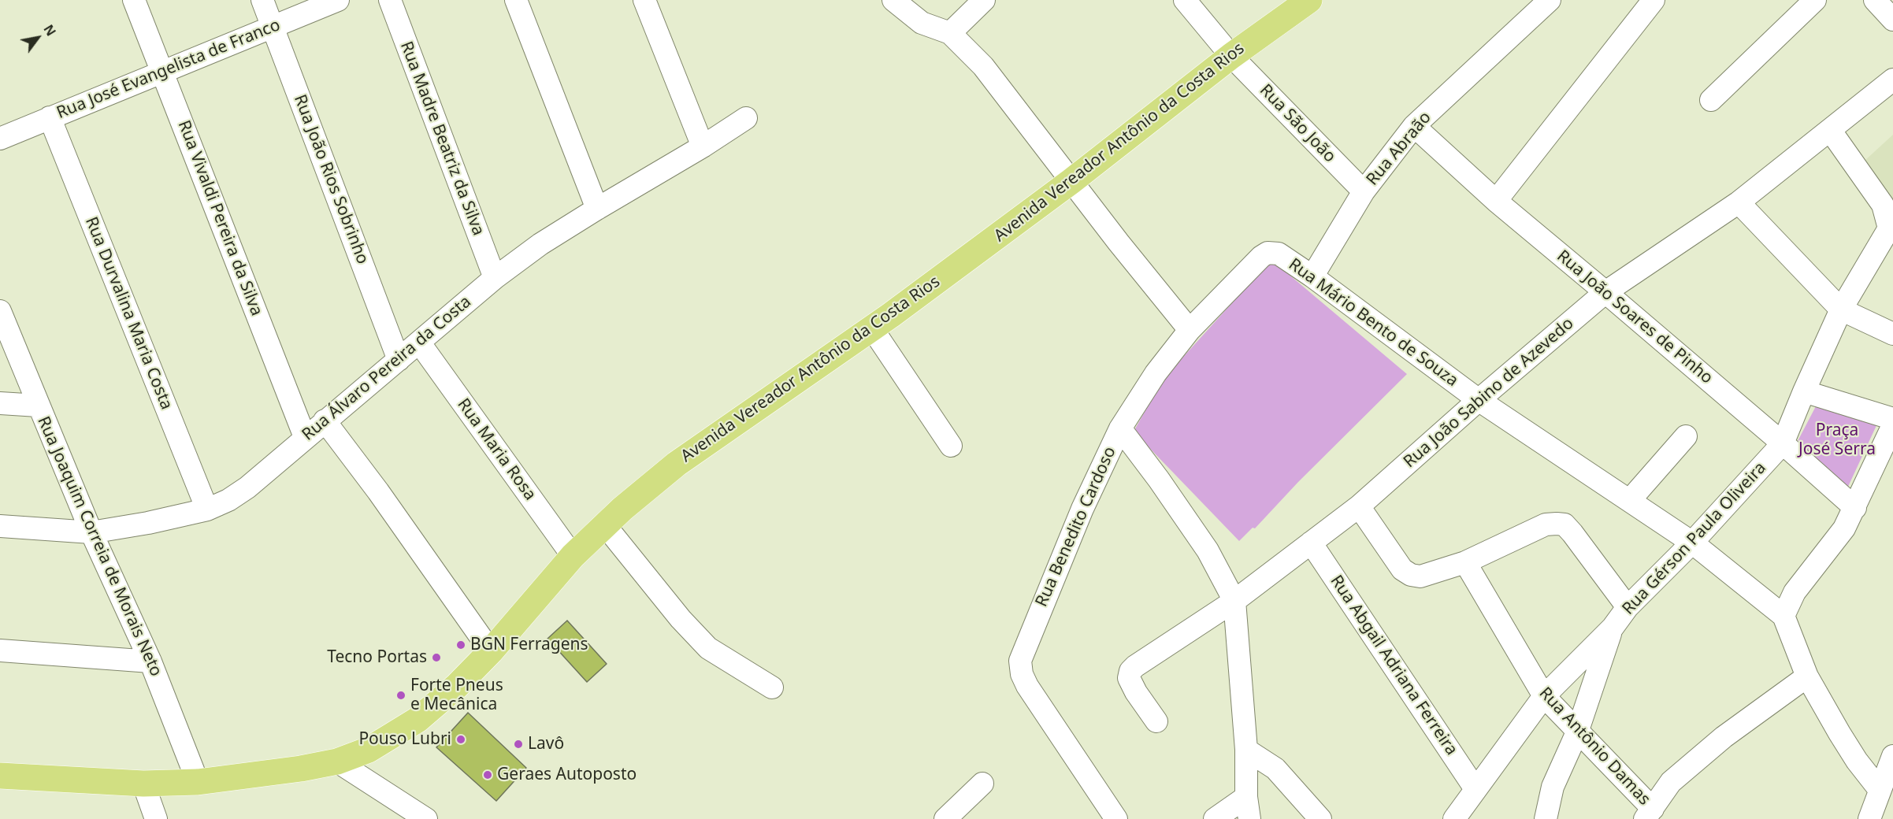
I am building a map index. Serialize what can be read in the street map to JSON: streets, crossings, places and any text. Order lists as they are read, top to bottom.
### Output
{
  "streets": {
    "main road": ["Avenida Vereador Antônio da Costa Rios"],
    "street": [
      "Rua José Evangelista de Franco",
      "Rua São João",
      "Rua Madre Beatriz da Silva",
      "Rua Abraão",
      "Rua João Rios Sobrinho",
      "Rua Vivaldi Pereira da Silva",
      "Rua Durvalina Maria Costa",
      "Rua João Soares de Pinho",
      "Rua Mário Bento de Souza",
      "Rua Álvaro Pereira da Costa",
      "Rua João Sabino de Azevedo",
      "Rua Maria Rosa",
      "Rua Benedito Cardoso",
      "Rua Gérson Paula Oliveira",
      "Rua Joaquim Correia de Morais Neto",
      "Rua Abgail Adriana Ferreira",
      "Rua Antônio Damas"
    ]
  },
  "crossings": [
    ["Rua José Evangelista de Franco", "Rua João Rios Sobrinho"],
    ["Rua José Evangelista de Franco", "Rua Vivaldi Pereira da Silva"],
    ["Rua José Evangelista de Franco", "Rua Durvalina Maria Costa"],
    ["Rua São João", "Avenida Vereador Antônio da Costa Rios"],
    ["Rua São João", "Rua Abraão"],
    ["Rua Madre Beatriz da Silva", "Rua Álvaro Pereira da Costa"],
    ["Avenida Vereador Antônio da Costa Rios", "Rua Maria Rosa"],
    ["Avenida Vereador Antônio da Costa Rios", "Rua Joaquim Correia de Morais Neto"],
    ["Rua Abraão", "Rua João Soares de Pinho"],
    ["Rua Abraão", "Rua Mário Bento de Souza"],
    ["Rua João Rios Sobrinho", "Rua Álvaro Pereira da Costa"],
    ["Rua Vivaldi Pereira da Silva", "Rua Álvaro Pereira da Costa"],
    ["Rua Durvalina Maria Costa", "Rua Álvaro Pereira da Costa"],
    ["Rua João Soares de Pinho", "Rua João Sabino de Azevedo"],
    ["Rua João Soares de Pinho", "Rua Gérson Paula Oliveira"],
    ["Rua Mário Bento de Souza", "Rua João Sabino de Azevedo"],
    ["Rua Mário Bento de Souza", "Rua Benedito Cardoso"],
    ["Rua Mário Bento de Souza", "Rua Gérson Paula Oliveira"],
    ["Rua Álvaro Pereira da Costa", "Rua Maria Rosa"],
    ["Rua Álvaro Pereira da Costa", "Rua Joaquim Correia de Morais Neto"],
    ["Rua João Sabino de Azevedo", "Rua Abgail Adriana Ferreira"],
    ["Rua Gérson Paula Oliveira", "Rua Abgail Adriana Ferreira"],
    ["Rua Gérson Paula Oliveira", "Rua Antônio Damas"]
  ],
  "parks": ["Praça José Serra"],
  "places": [
    "BGN Ferragens",
    "Tecno Portas",
    "Forte Pneus e Mecânica",
    "Pouso Lubri",
    "Lavô",
    "Geraes Autoposto"
  ],
  "north": "top right"
}
